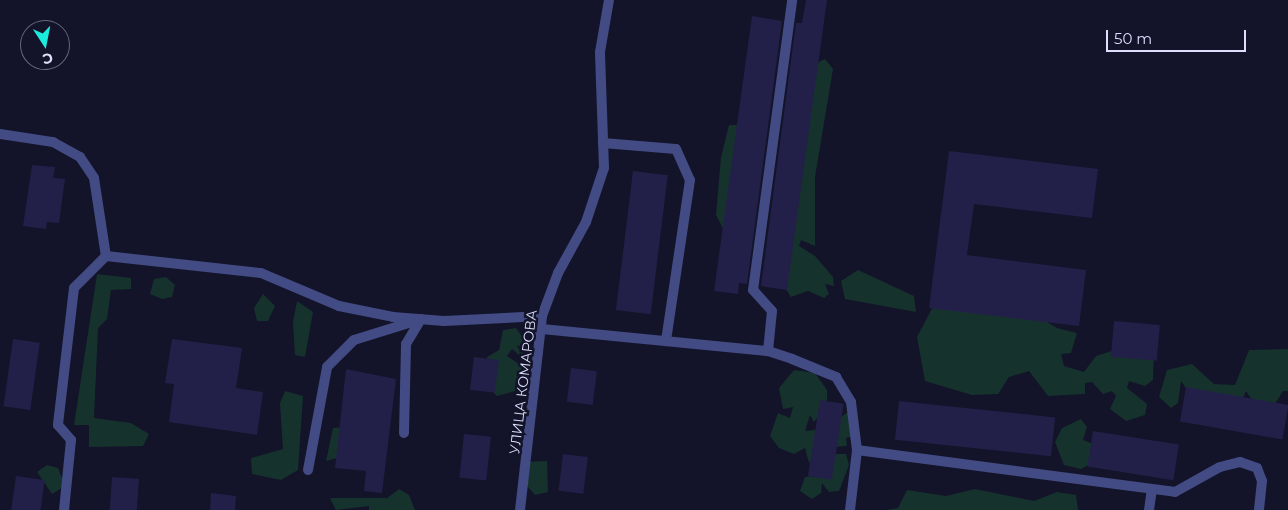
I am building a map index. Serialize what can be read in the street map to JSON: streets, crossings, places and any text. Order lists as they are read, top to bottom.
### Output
{
  "streets": {
    "street": ["УЛИЦА КОМАРОВА"]
  },
  "scale_bar": "50 m",
  "north": "bottom"
}
